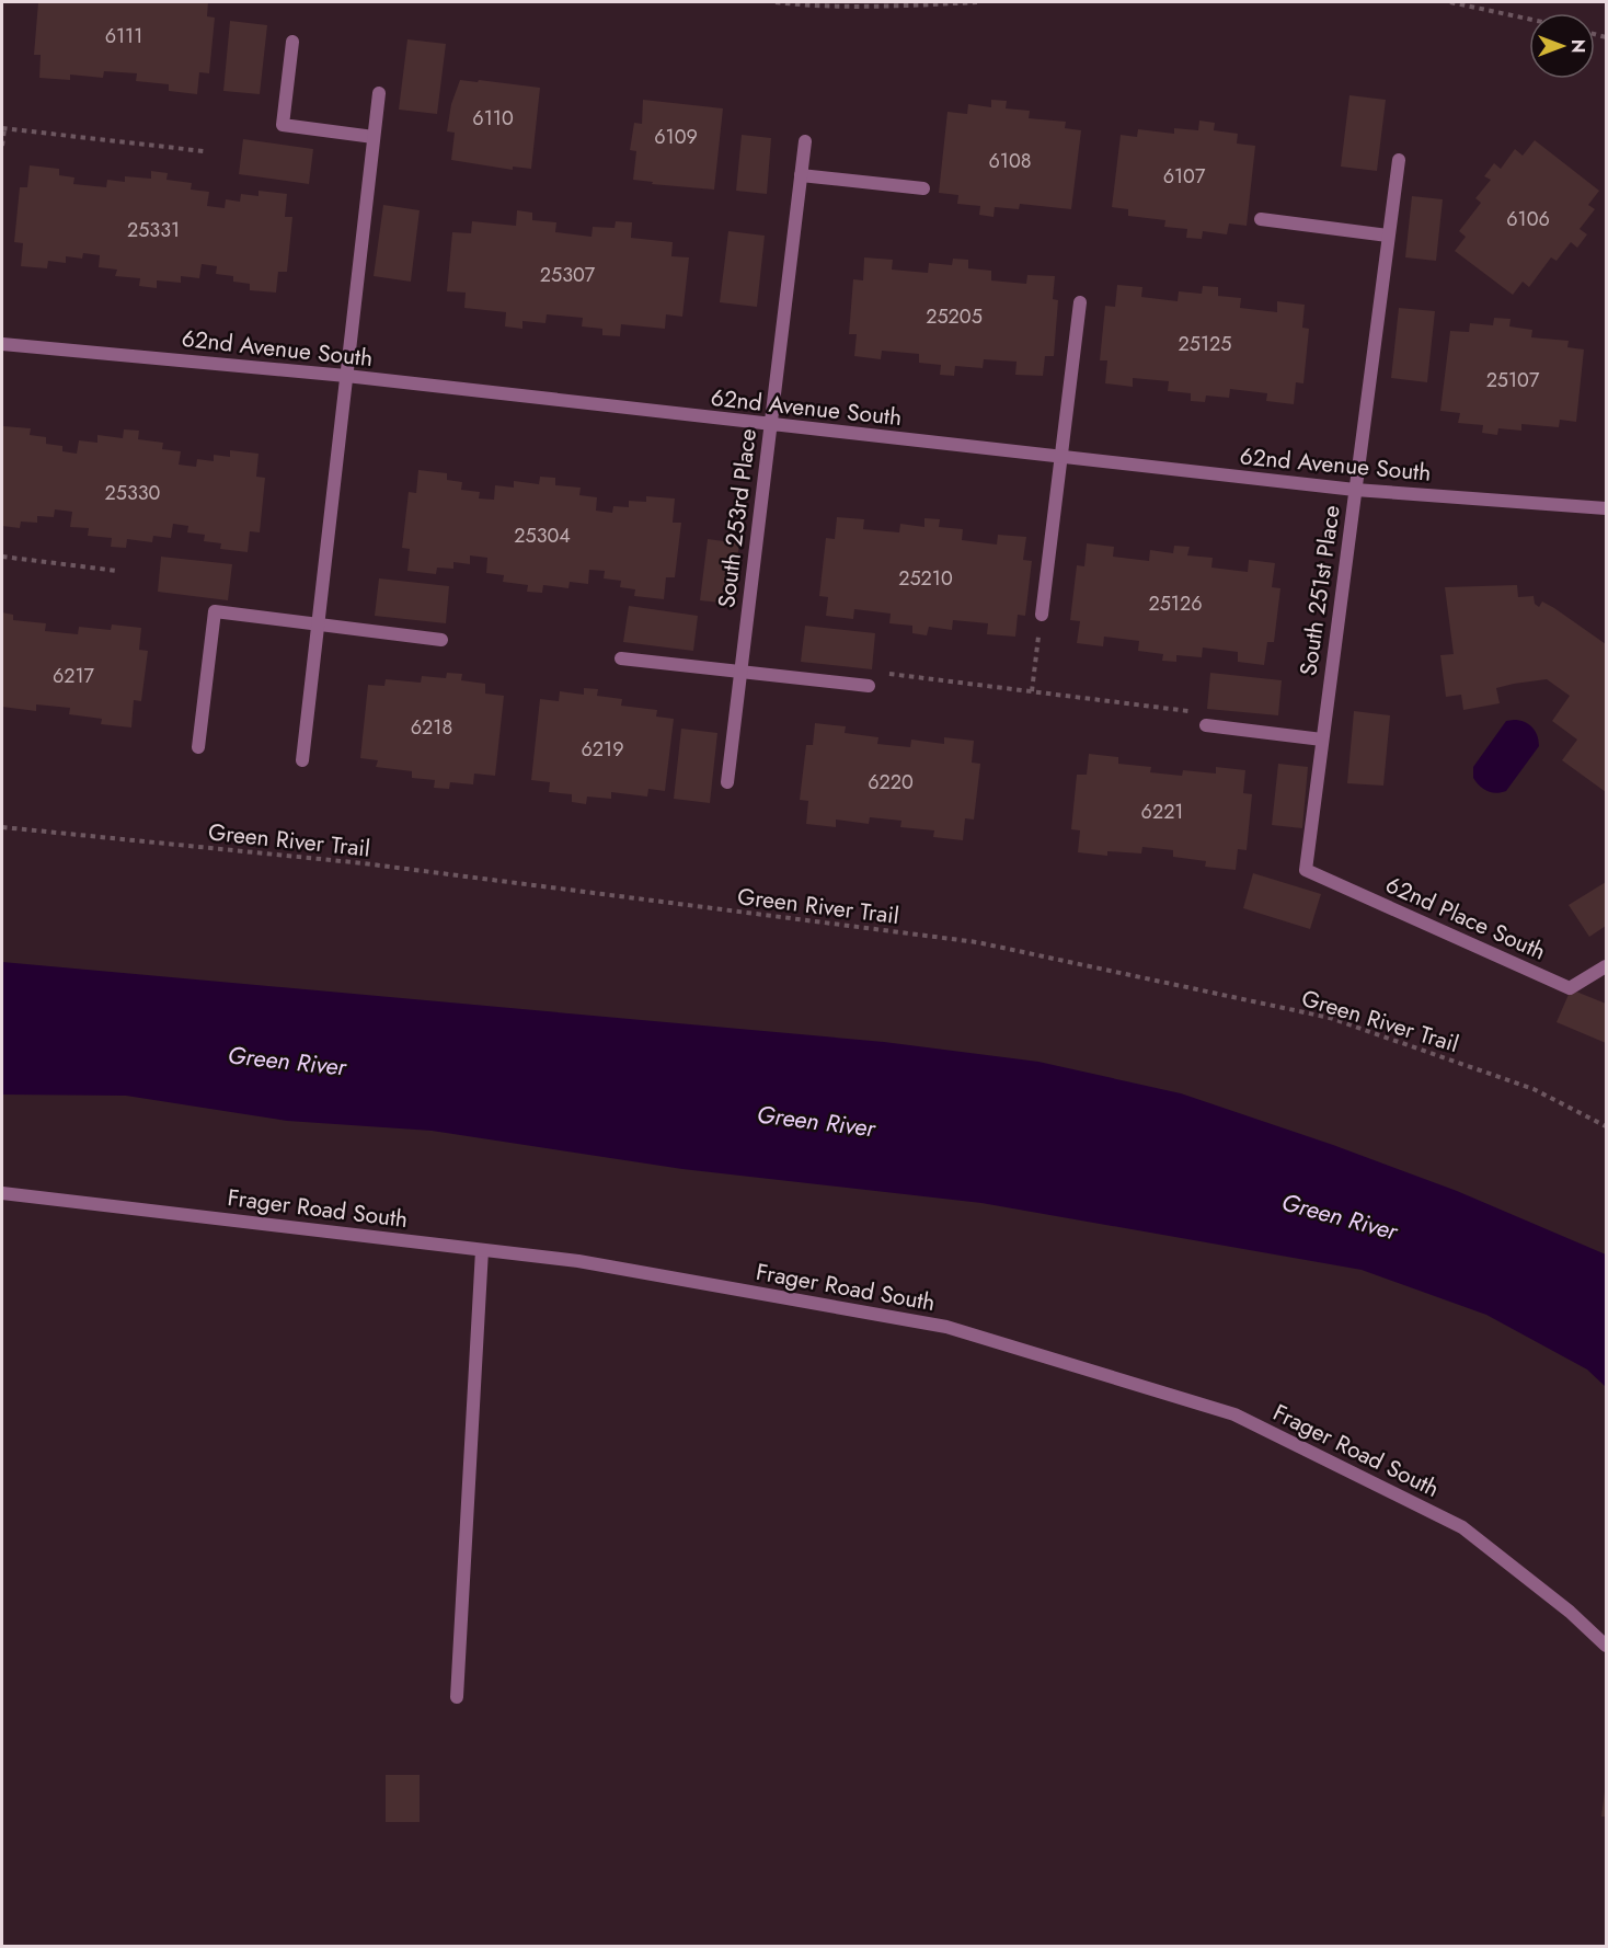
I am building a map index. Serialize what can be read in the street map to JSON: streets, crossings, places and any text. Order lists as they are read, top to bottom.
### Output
{
  "streets": {
    "street": [
      "62nd Avenue South",
      "South 253rd Place",
      "South 251st Place",
      "62nd Place South",
      "Frager Road South"
    ],
    "path": ["Green River Trail"]
  },
  "crossings": [
    ["62nd Avenue South", "South 253rd Place"],
    ["62nd Avenue South", "South 251st Place"],
    ["South 251st Place", "62nd Place South"]
  ],
  "water": ["Green River"],
  "house_numbers": [
    "6111",
    "6110",
    "6109",
    "6108",
    "6107",
    "6106",
    "25331",
    "25307",
    "25205",
    "25125",
    "25107",
    "25330",
    "25304",
    "25210",
    "25126",
    "6217",
    "6218",
    "6219",
    "6220",
    "6221"
  ],
  "north": "right"
}
